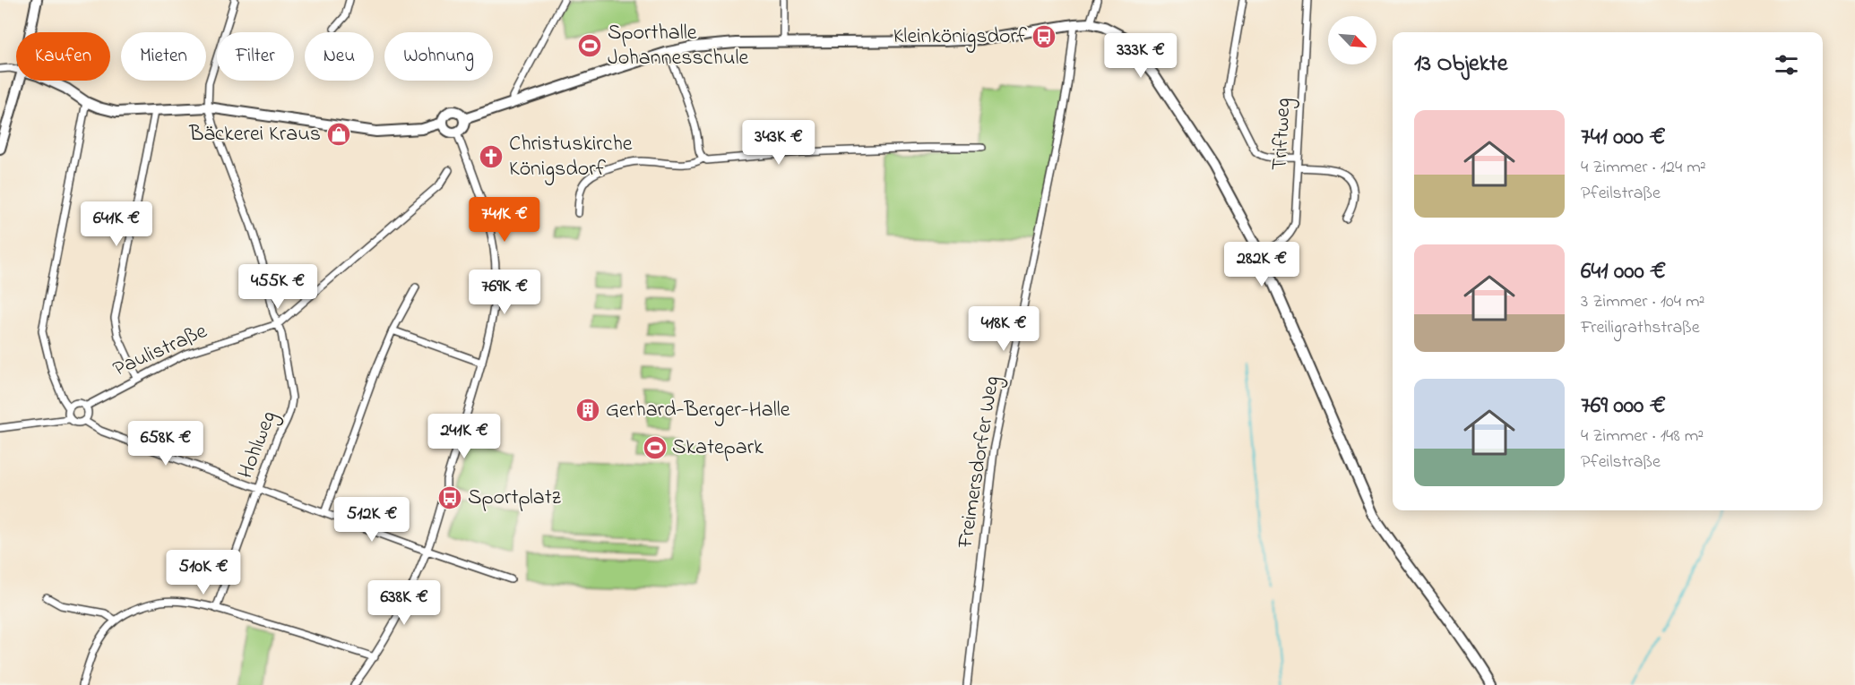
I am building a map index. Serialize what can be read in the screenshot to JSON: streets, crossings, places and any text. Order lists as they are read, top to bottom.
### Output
{
  "streets": {
    "street": [
      "Triftweg",
      "Paulistraße",
      "Hohlweg",
      "Freimersdorfer Weg"
    ]
  },
  "crossings": [
    ["Paulistraße", "Hohlweg"]
  ],
  "places": {
    "bus stop": ["Kleinkönigsdorf", "Sportplatz"],
    "sports": ["Sporthalle Johannesschule", "Skatepark"],
    "shop": ["Bäckerei Kraus"],
    "church": ["Christuskirche Königsdorf"],
    "building": ["Gerhard-Berger-Halle"]
  },
  "north": "bottom right",
  "page": {
    "chip": [
      "Kaufen",
      "Mieten",
      "Filter",
      "Neu",
      "Wohnung"
    ],
    "heading": "13 Objekte",
    "price": [
      "333K €",
      "343K €",
      "741K €",
      "641K €",
      "282K €",
      "455K €",
      "769K €",
      "418K €",
      "241K €",
      "658K €",
      "512K €",
      "510K €",
      "638K €"
    ],
    "list": [
      {
        "name": "741 000 €",
        "note": "4 Zimmer · 124 m² · Pfeilstraße"
      },
      {
        "name": "641 000 €",
        "note": "3 Zimmer · 104 m² · Freiligrathstraße"
      },
      {
        "name": "769 000 €",
        "note": "4 Zimmer · 148 m² · Pfeilstraße"
      }
    ]
  }
}
